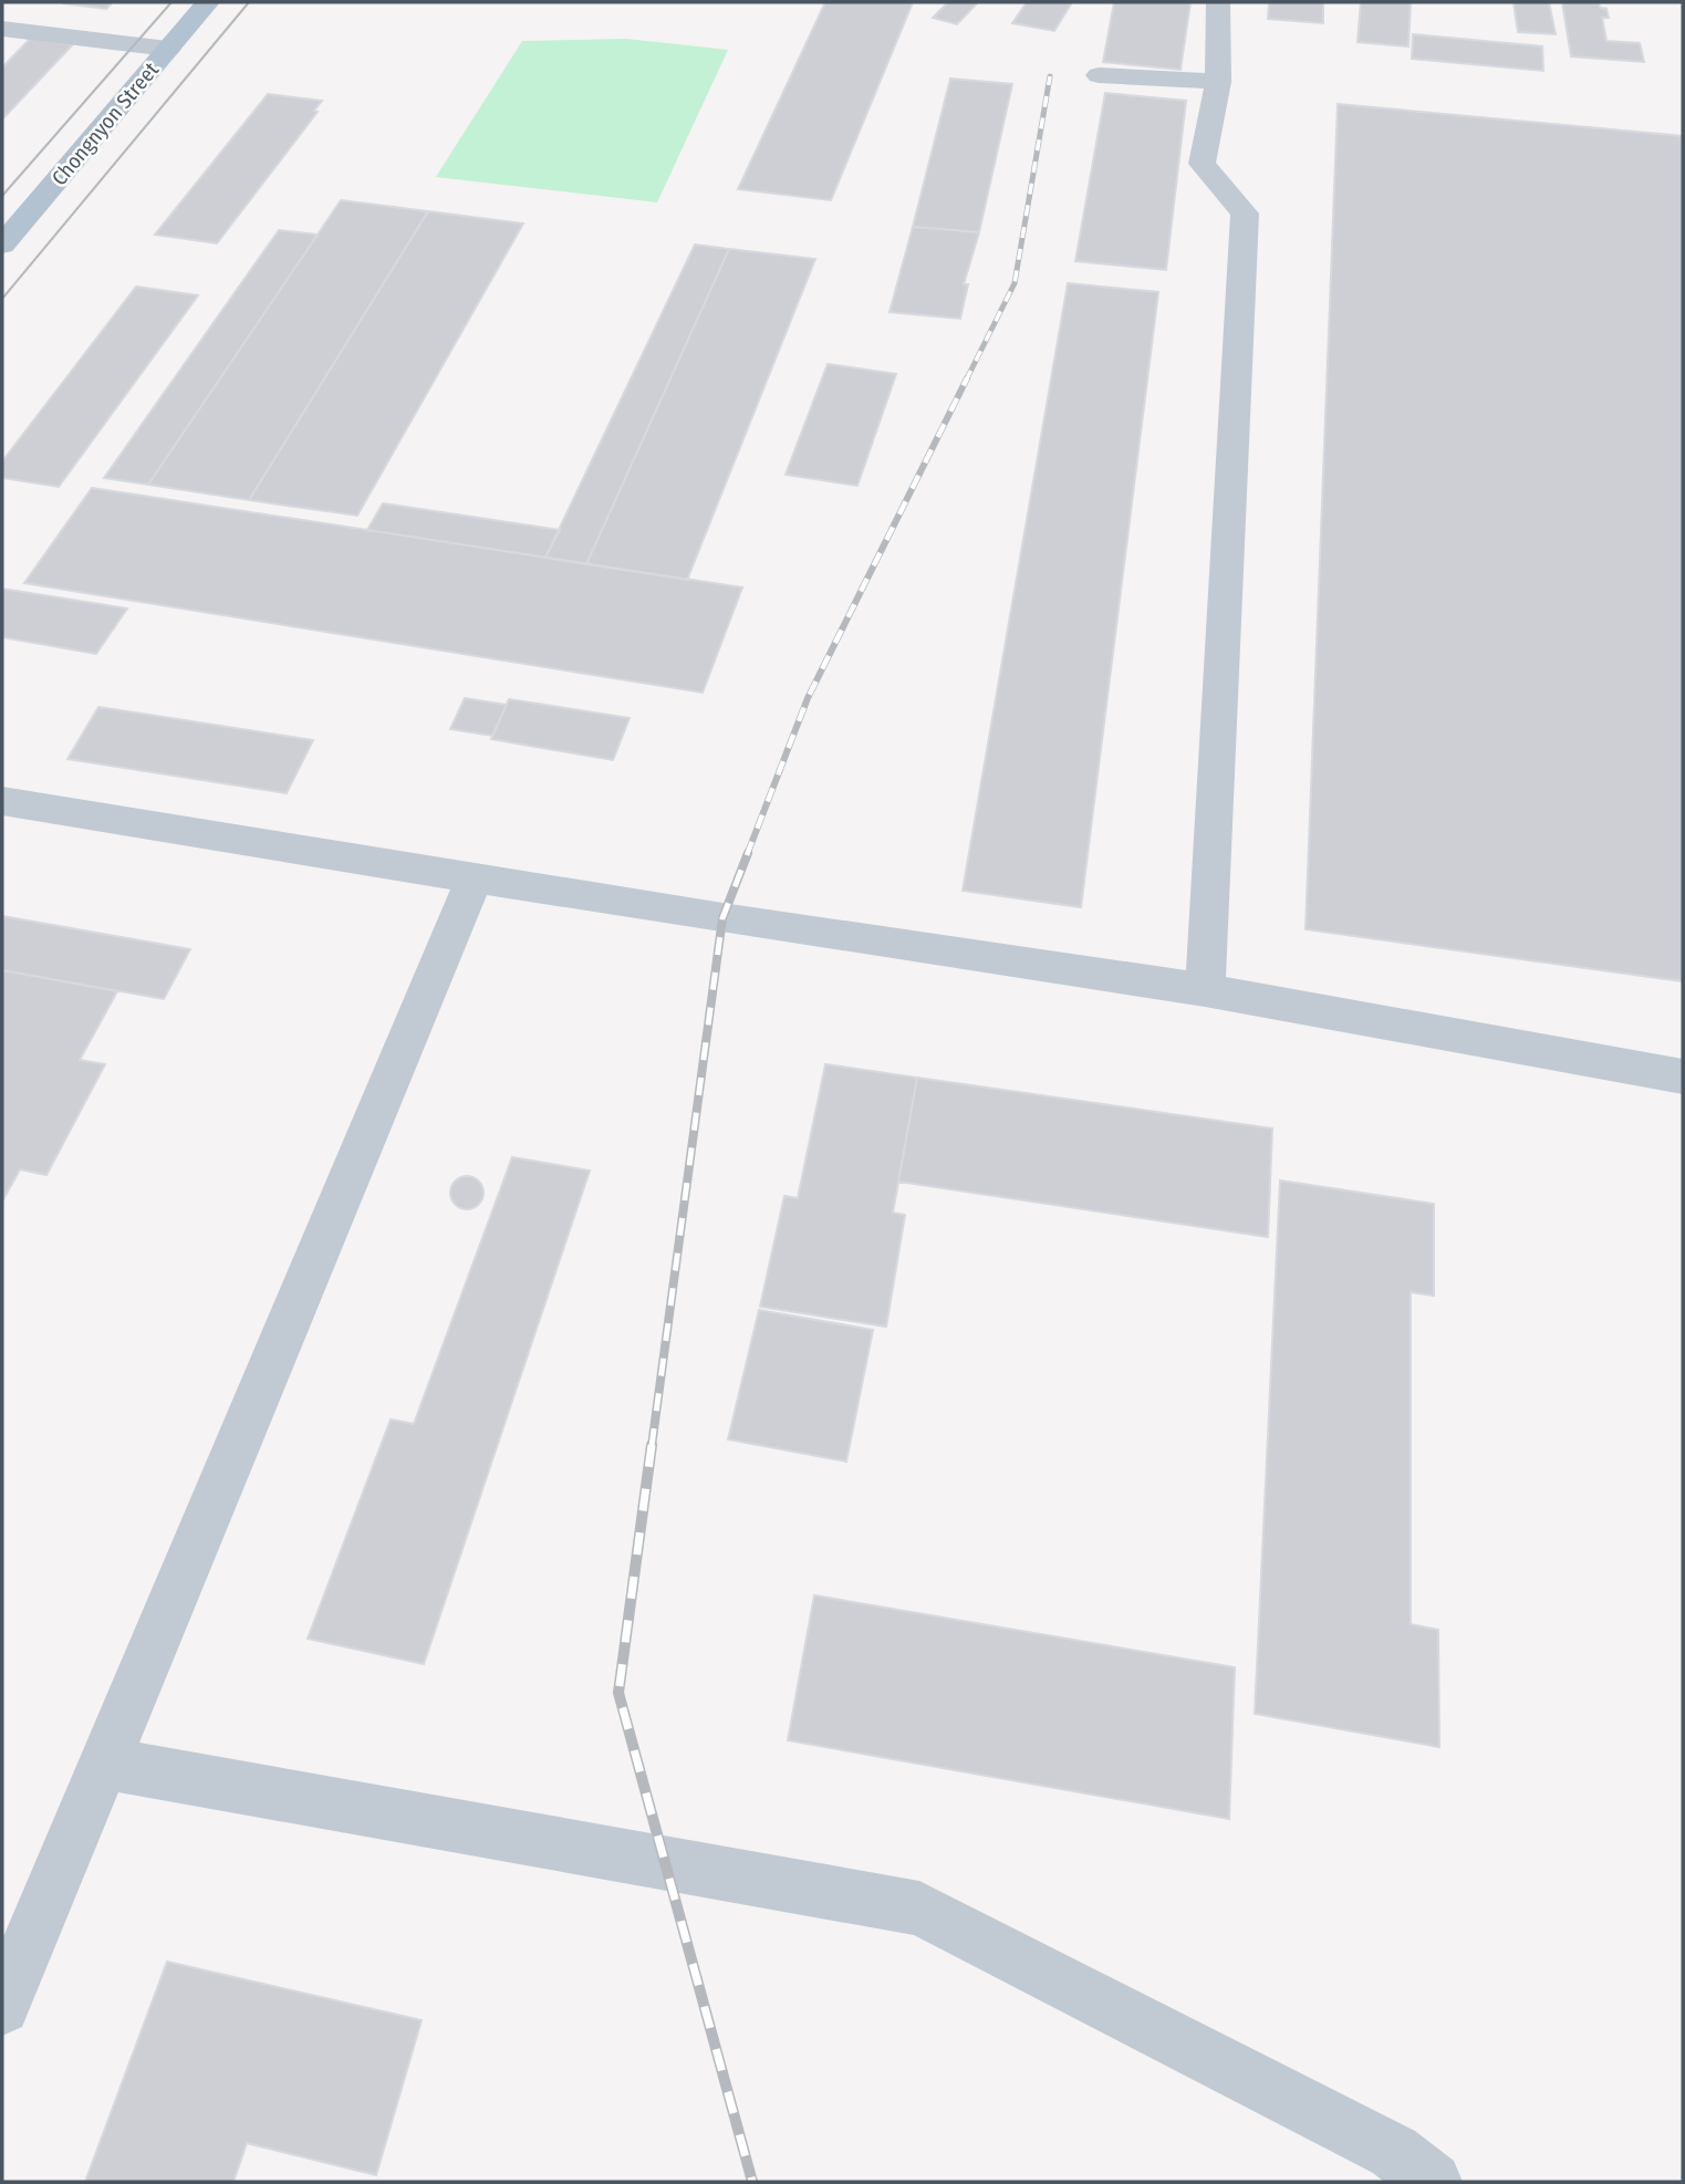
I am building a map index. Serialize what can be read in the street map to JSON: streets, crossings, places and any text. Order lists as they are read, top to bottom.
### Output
{
  "streets": {
    "main road": ["Chongnyon Street"]
  }
}
